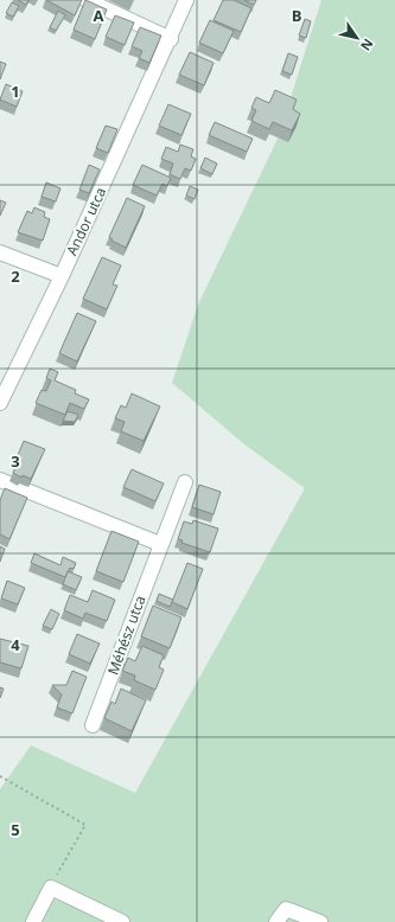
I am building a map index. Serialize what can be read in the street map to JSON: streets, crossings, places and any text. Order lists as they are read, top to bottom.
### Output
{
  "streets": {
    "street": ["Andor utca", "Méhész utca"]
  },
  "north": "bottom right",
  "grid": {
    "columns": ["A", "B"],
    "rows": [
      "1",
      "2",
      "3",
      "4",
      "5"
    ]
  }
}
